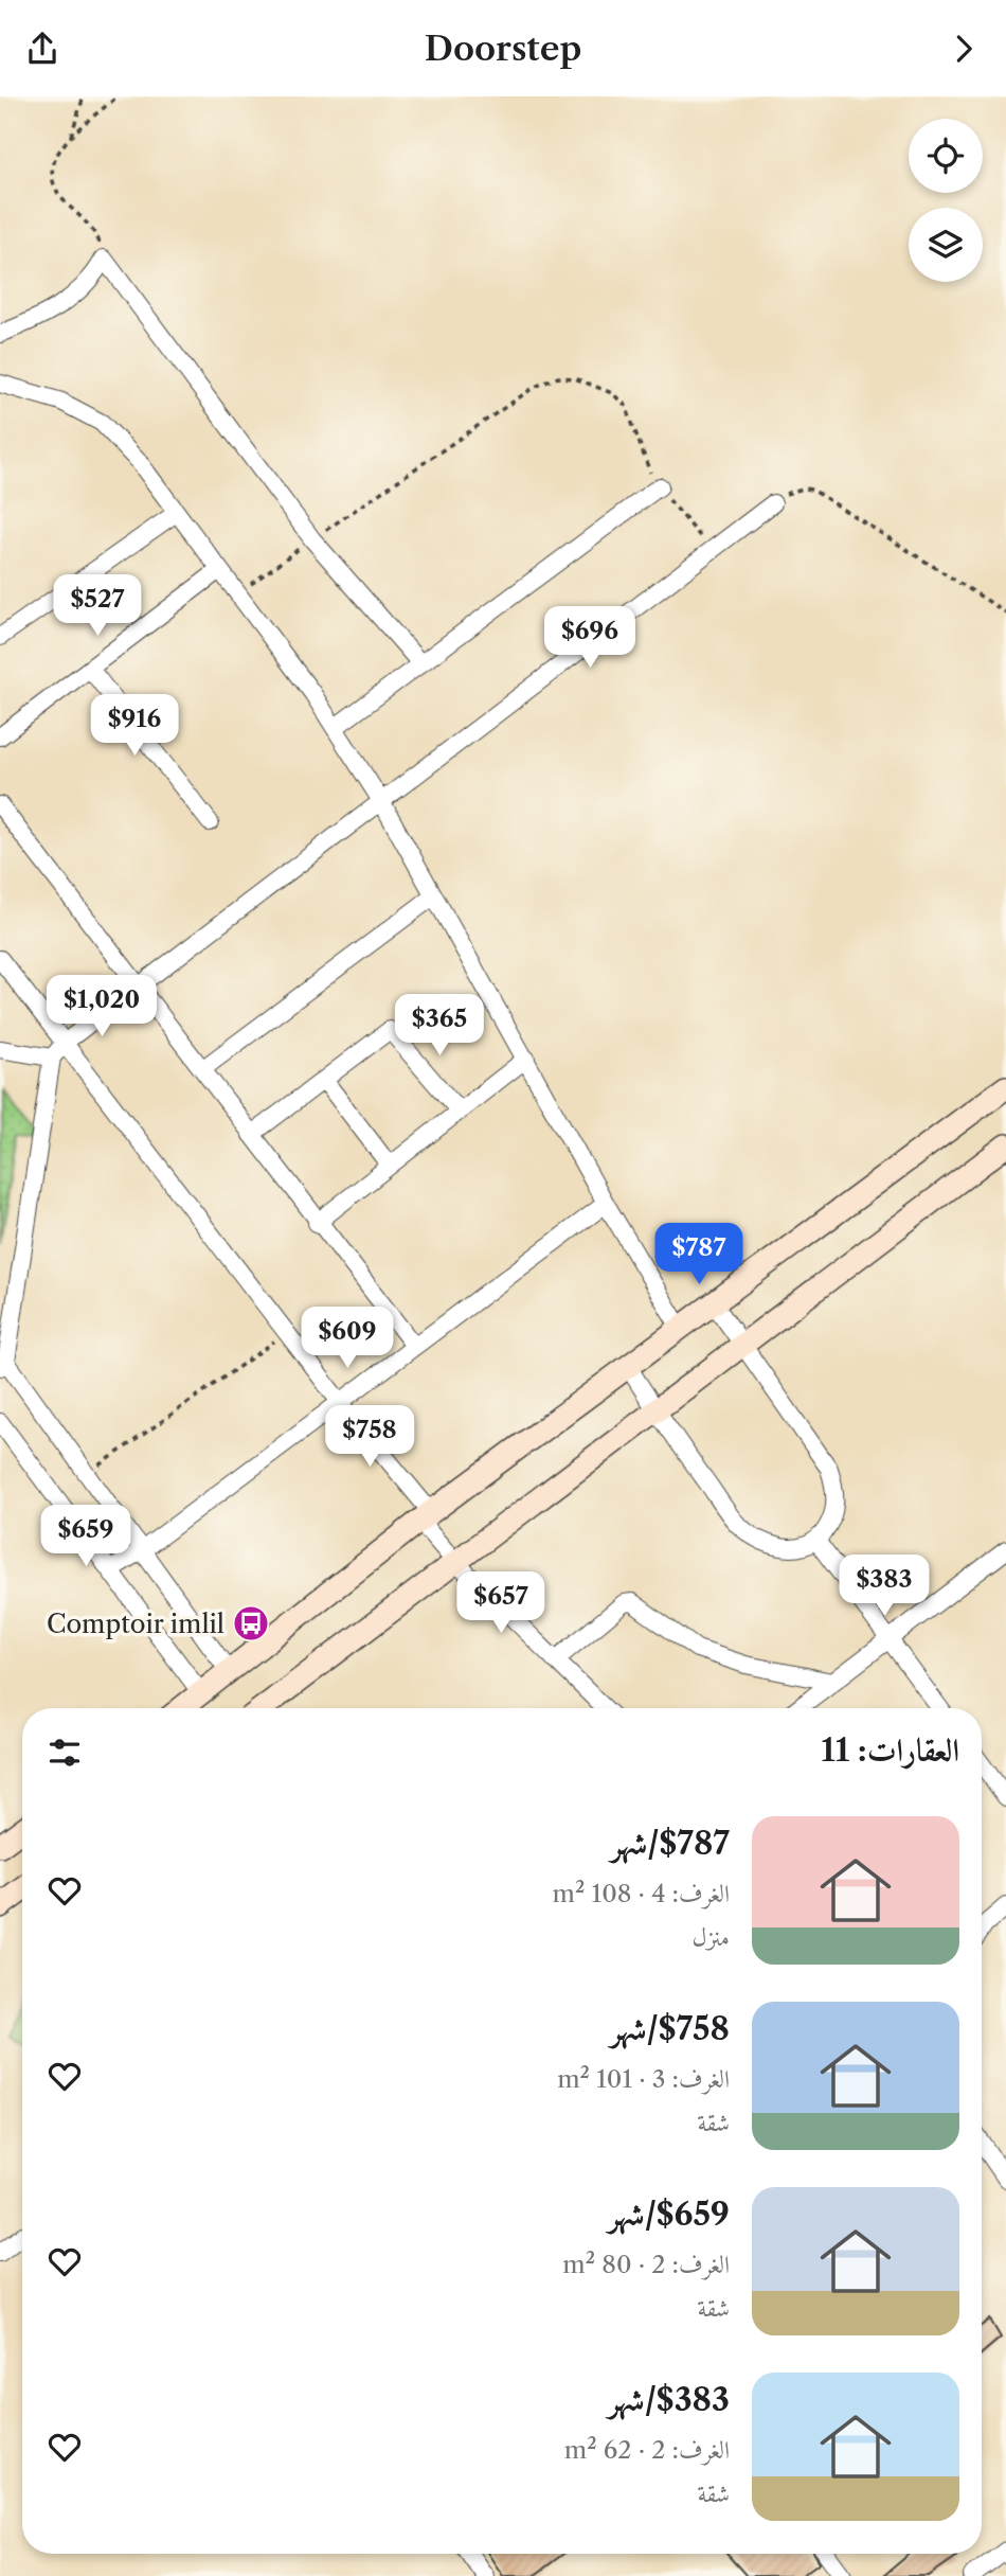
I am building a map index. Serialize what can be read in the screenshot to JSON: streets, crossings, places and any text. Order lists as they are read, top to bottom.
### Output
{
  "places": {
    "bus stop": ["Comptoir imlil"]
  },
  "page": {
    "header": "Doorstep",
    "price": [
      "$527",
      "$696",
      "$916",
      "$1,020",
      "$365",
      "$787",
      "$609",
      "$758",
      "$659",
      "$383",
      "$657"
    ],
    "heading": "العقارات: 11",
    "list": [
      {
        "name": "$787/شهر",
        "note": "الغرف: 4 · 108 m² · منزل"
      },
      {
        "name": "$758/شهر",
        "note": "الغرف: 3 · 101 m² · شقة"
      },
      {
        "name": "$659/شهر",
        "note": "الغرف: 2 · 80 m² · شقة"
      },
      {
        "name": "$383/شهر",
        "note": "الغرف: 2 · 62 m² · شقة"
      }
    ]
  }
}
